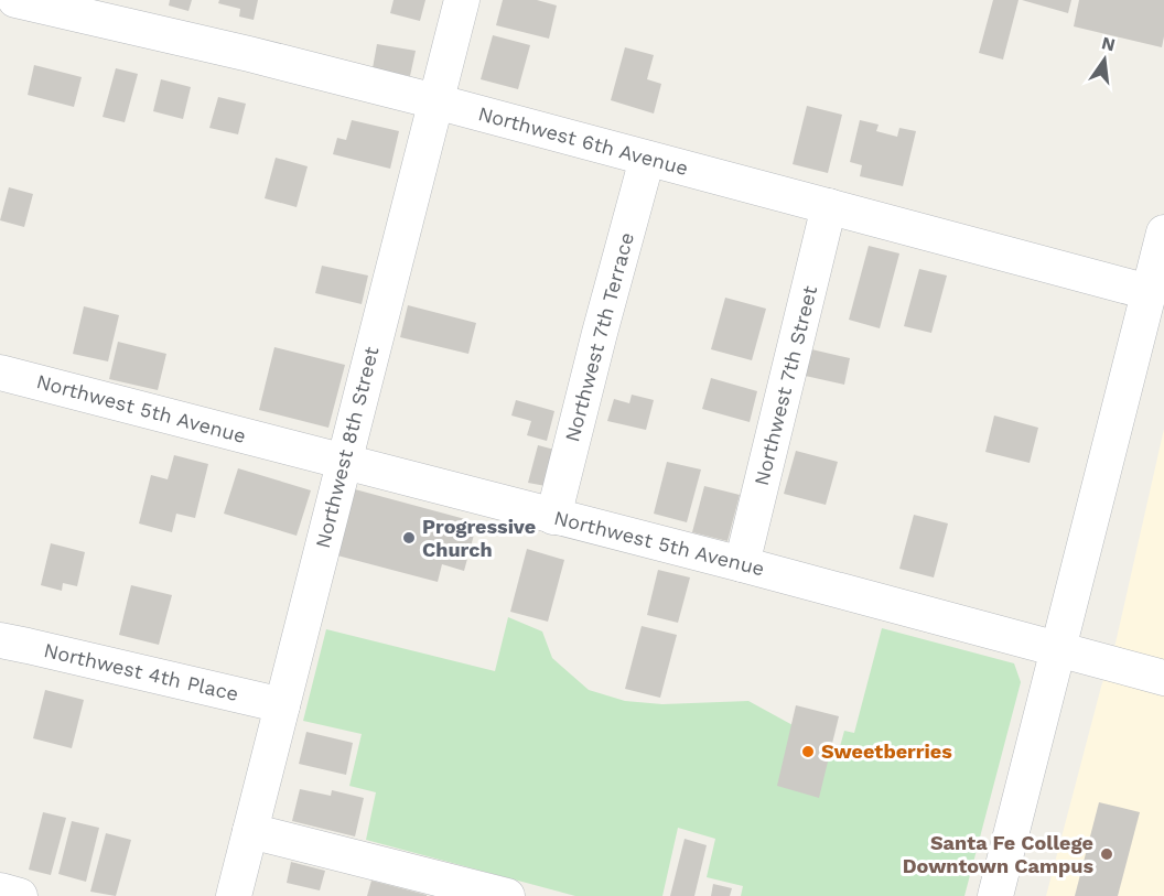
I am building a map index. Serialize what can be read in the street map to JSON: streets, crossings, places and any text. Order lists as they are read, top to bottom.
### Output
{
  "streets": {
    "street": [
      "Northwest 6th Avenue",
      "Northwest 7th Terrace",
      "Northwest 7th Street",
      "Northwest 5th Avenue",
      "Northwest 8th Street",
      "Northwest 4th Place"
    ]
  },
  "crossings": [
    ["Northwest 6th Avenue", "Northwest 7th Terrace"],
    ["Northwest 6th Avenue", "Northwest 7th Street"],
    ["Northwest 6th Avenue", "Northwest 8th Street"],
    ["Northwest 7th Terrace", "Northwest 5th Avenue"],
    ["Northwest 7th Street", "Northwest 5th Avenue"],
    ["Northwest 5th Avenue", "Northwest 8th Street"],
    ["Northwest 8th Street", "Northwest 4th Place"]
  ],
  "places": ["Progressive Church", "Sweetberries", "Santa Fe College Downtown Campus"],
  "north": "top"
}
